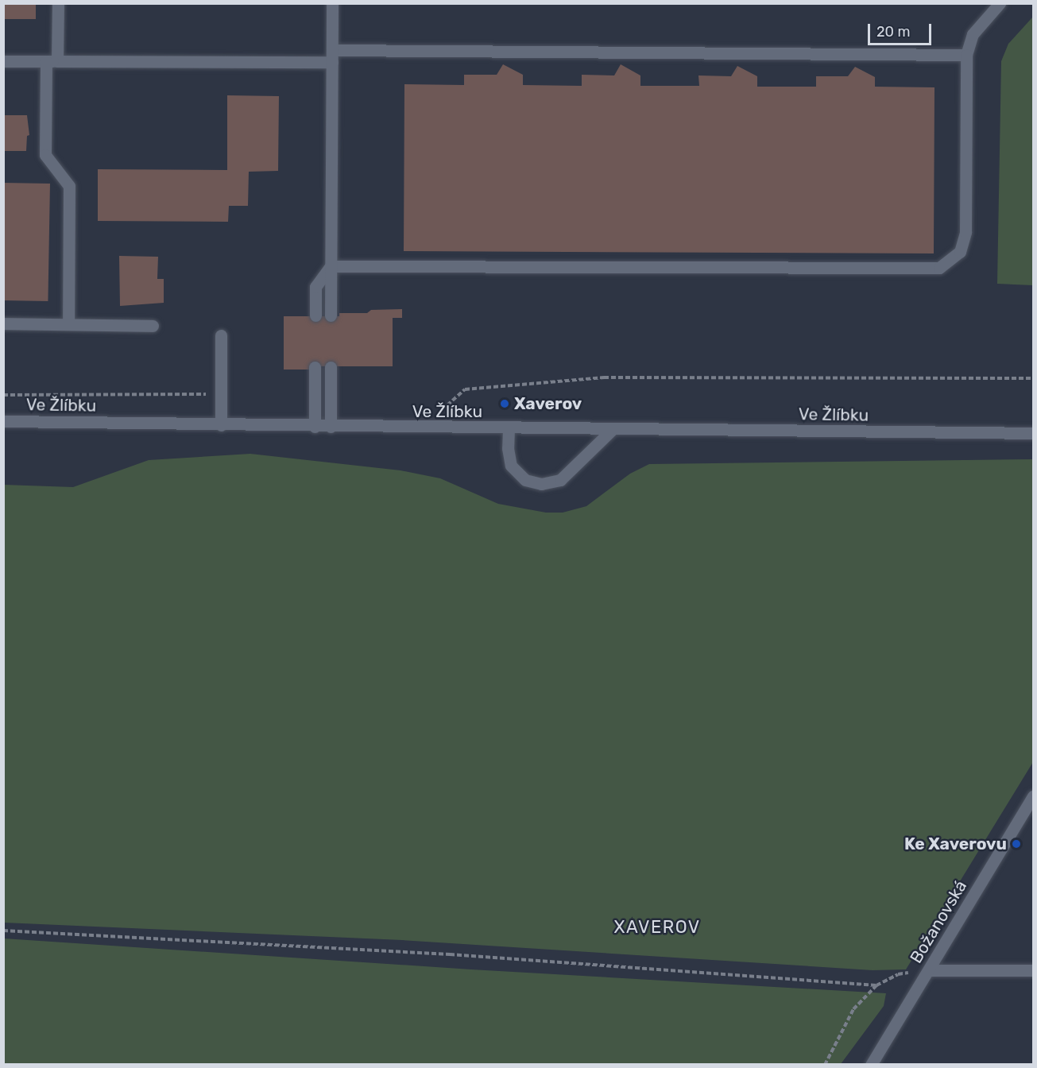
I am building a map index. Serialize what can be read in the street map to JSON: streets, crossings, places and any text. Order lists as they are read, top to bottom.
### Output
{
  "streets": {
    "street": ["Ve Žlíbku", "Božanovská"]
  },
  "districts": ["XAVEROV"],
  "places": ["Xaverov", "Ke Xaverovu"],
  "scale_bar": "20 m"
}
